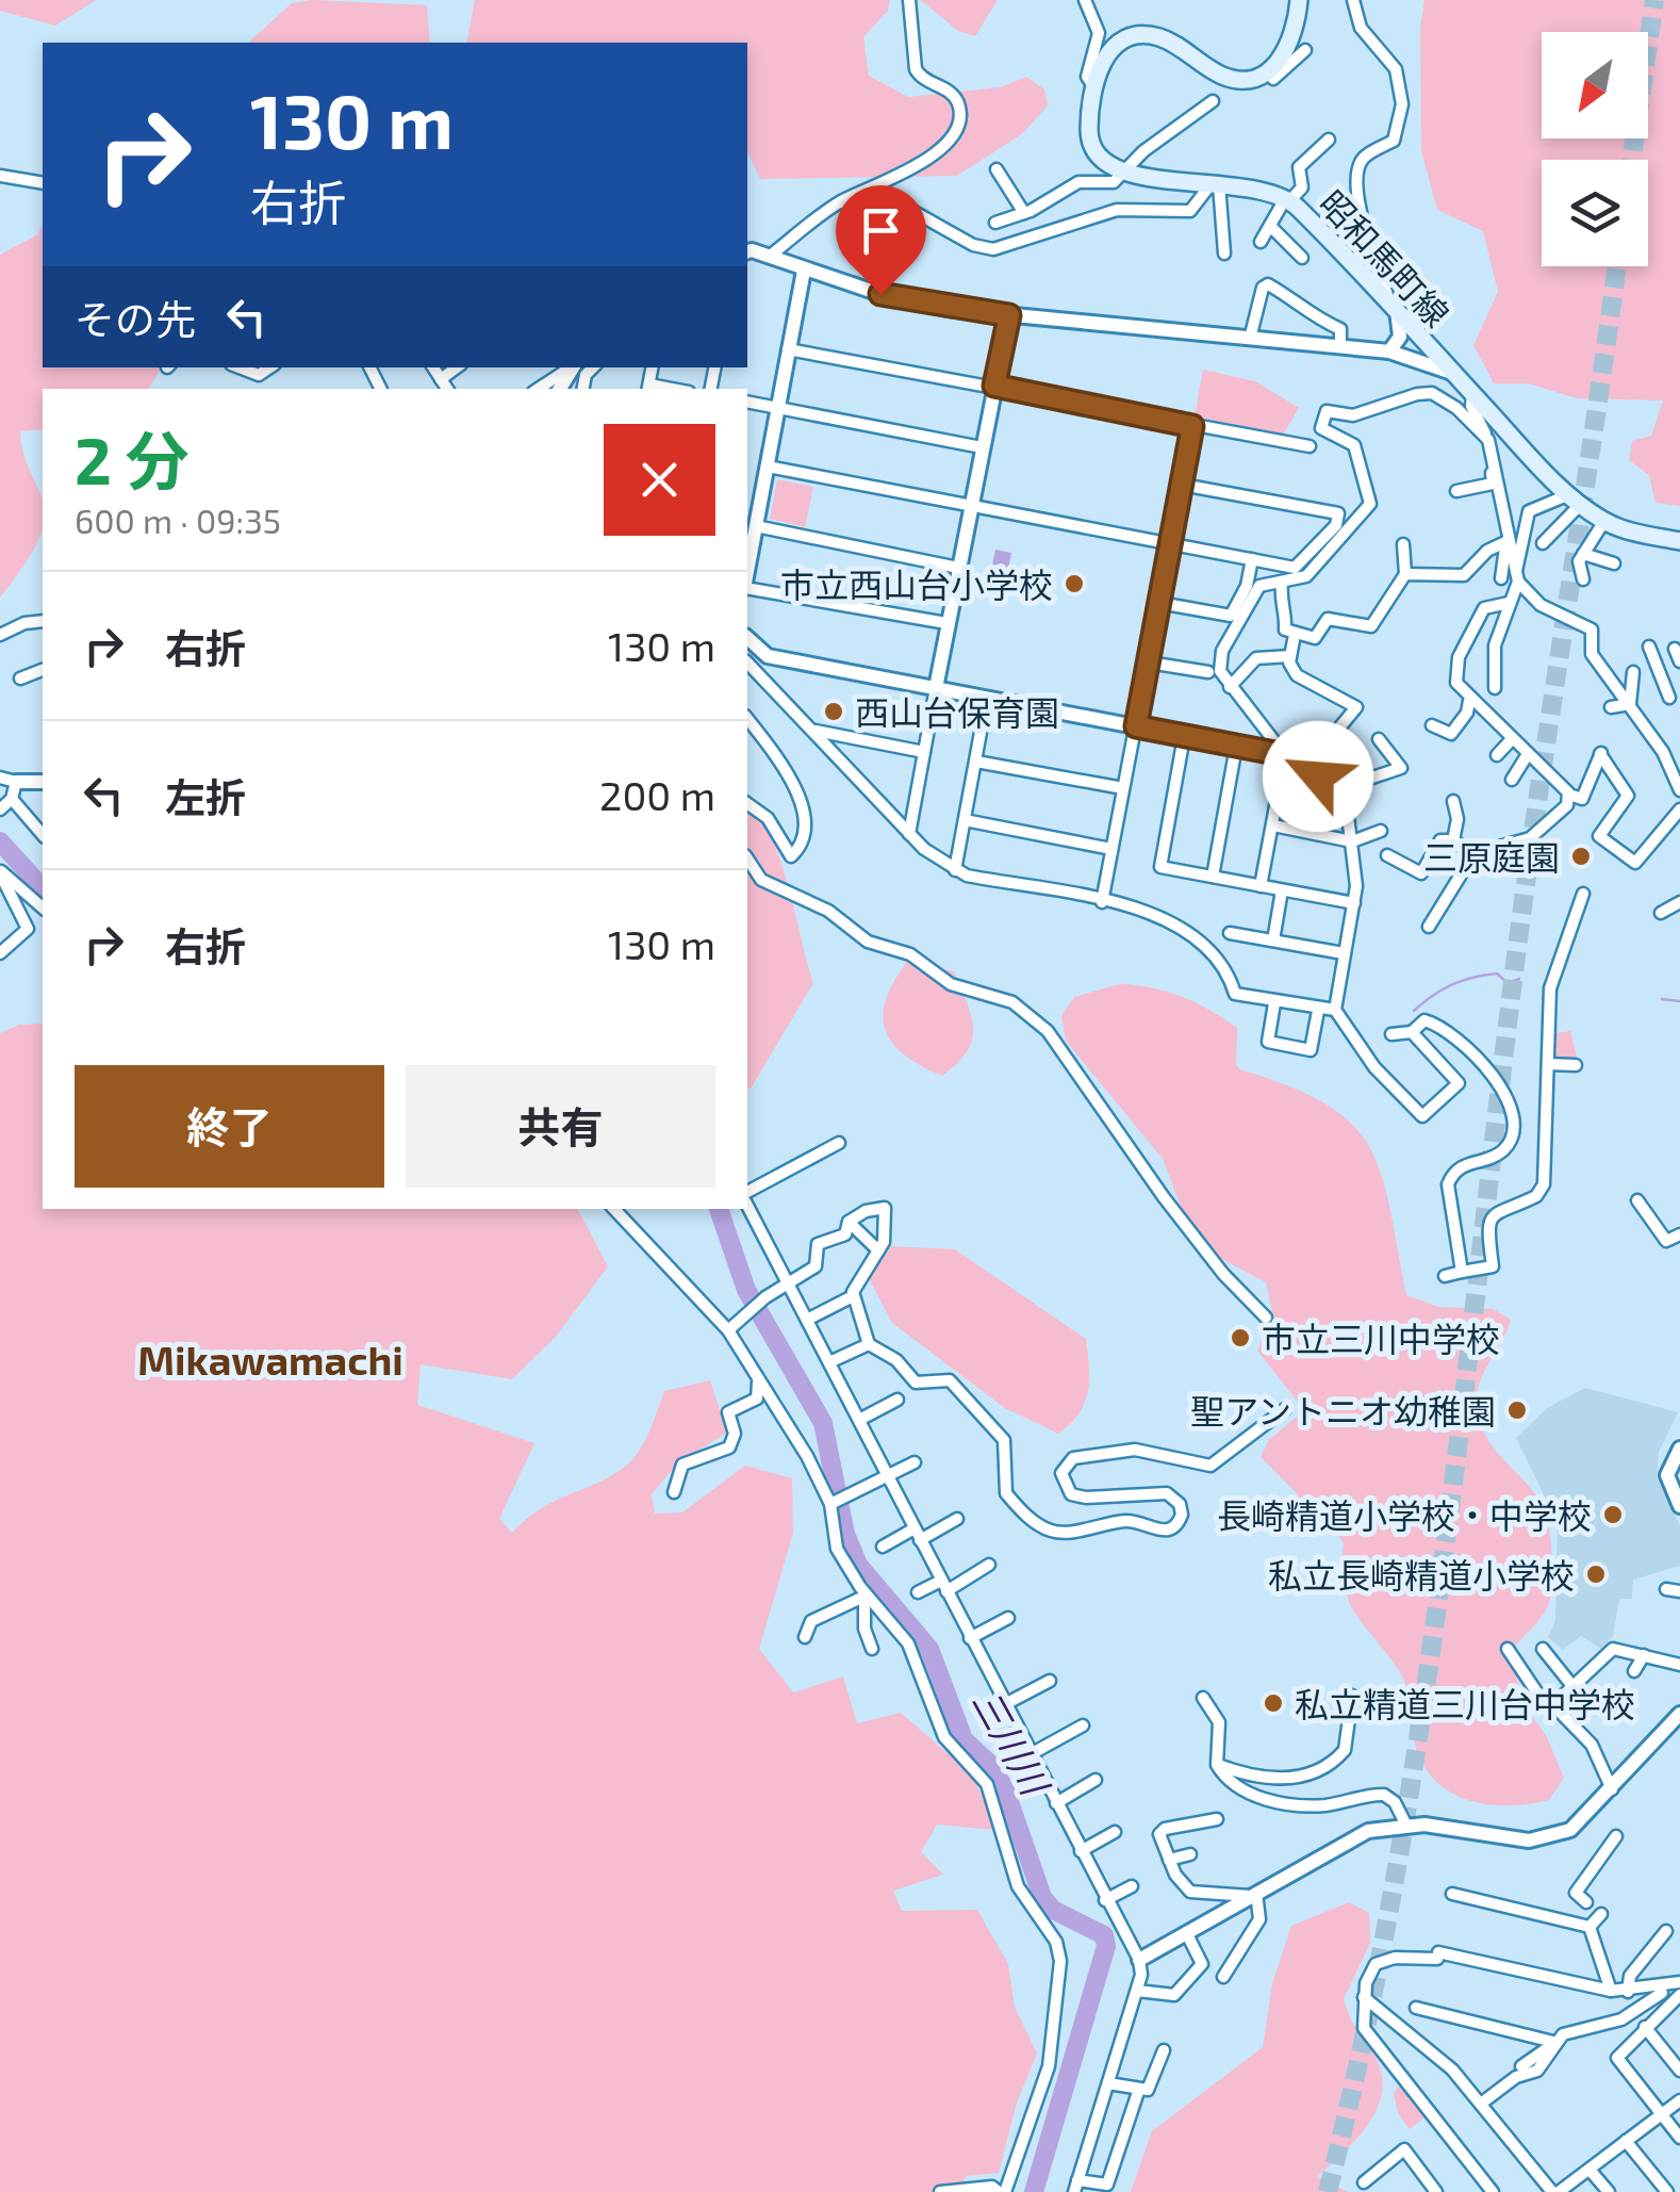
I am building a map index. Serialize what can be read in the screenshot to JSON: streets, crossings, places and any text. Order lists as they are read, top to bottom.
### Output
{
  "streets": {
    "main road": ["昭和馬町線"]
  },
  "districts": ["Mikawamachi"],
  "water": ["三川川"],
  "places": [
    "市立西山台小学校",
    "西山台保育園",
    "三原庭園",
    "市立三川中学校",
    "聖アントニオ幼稚園",
    "長崎精道小学校・中学校",
    "私立長崎精道小学校",
    "私立精道三川台中学校"
  ],
  "north": "bottom left",
  "page": {
    "turn": ["130 m", "右折"],
    "then": "その先",
    "heading": ["2 分", "600 m · 09:35"],
    "list": [
      {
        "name": "右折",
        "value": "130 m"
      },
      {
        "name": "左折",
        "value": "200 m"
      },
      {
        "name": "右折",
        "value": "130 m"
      }
    ],
    "buttons": ["終了", "共有"]
  }
}
